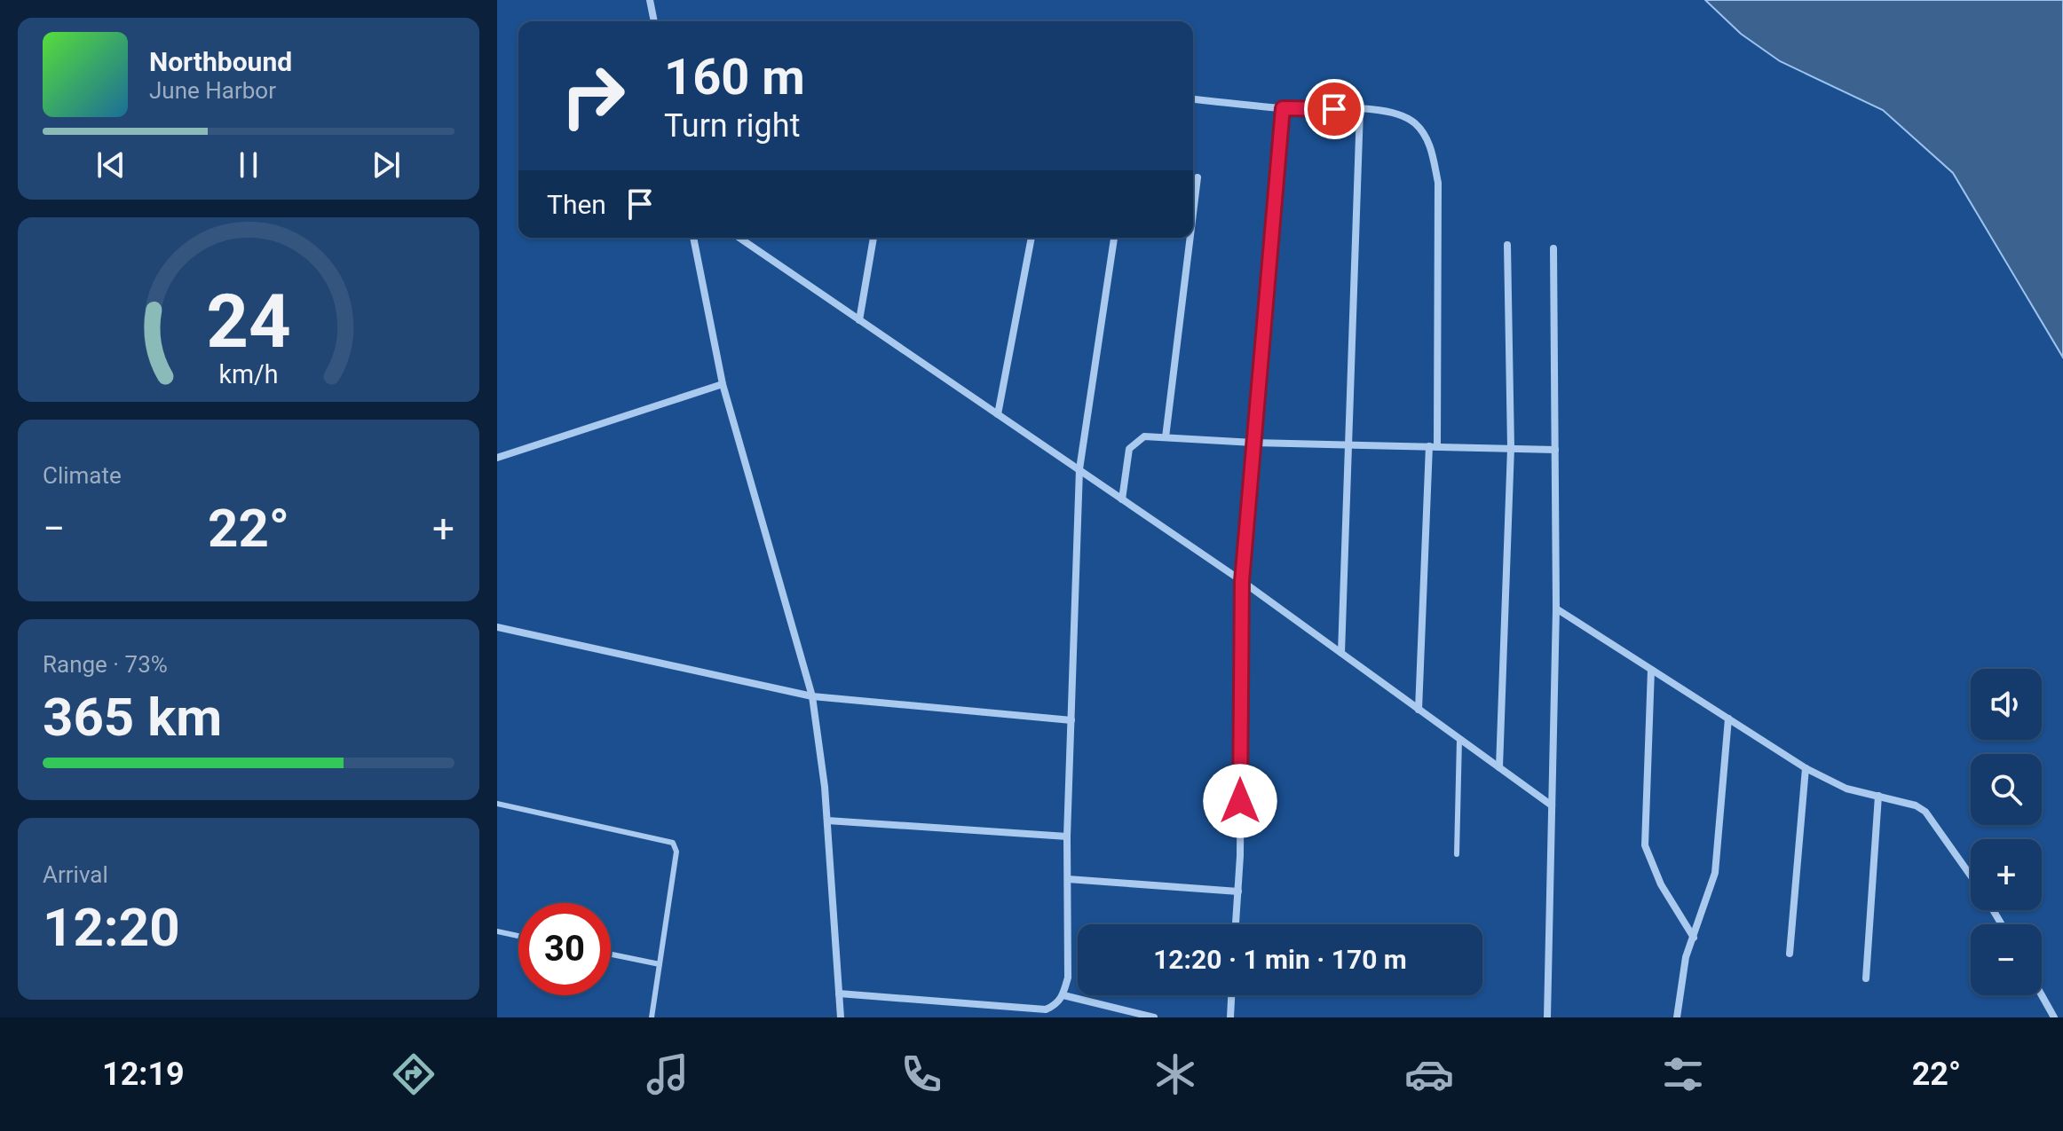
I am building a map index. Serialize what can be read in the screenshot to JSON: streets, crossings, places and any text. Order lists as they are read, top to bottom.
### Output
{
  "page": {
    "turn": ["160 m", "Turn right"],
    "song": ["Northbound", "June Harbor"],
    "then": "Then",
    "tile": [
      "Climate",
      ["Range · 73%", "365 km"],
      ["Arrival", "12:20"]
    ],
    "heat": ["−", "22°", "+"],
    "map_buttons": ["+", "−"],
    "limit": "30",
    "trip": "12:20 · 1 min · 170 m",
    "tabs": ["12:19", "22°"],
    "gauge": ["24", "km/h"]
  }
}
